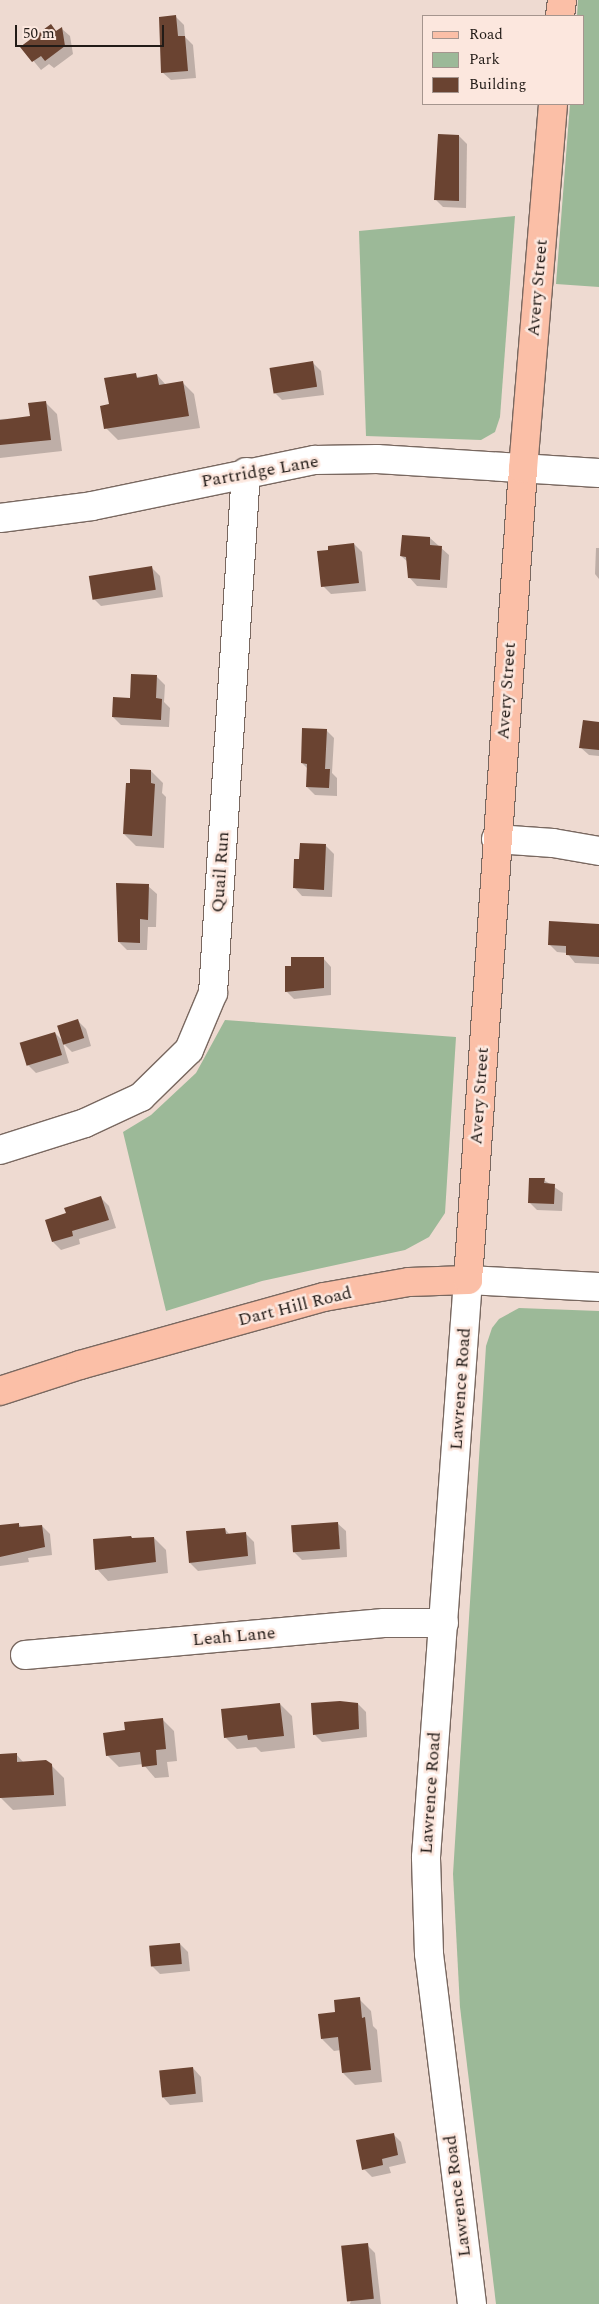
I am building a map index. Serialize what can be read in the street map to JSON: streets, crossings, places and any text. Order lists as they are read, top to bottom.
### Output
{
  "streets": {
    "main road": ["Avery Street", "Dart Hill Road"],
    "street": [
      "Partridge Lane",
      "Quail Run",
      "Lawrence Road",
      "Leah Lane"
    ]
  },
  "crossings": [
    ["Avery Street", "Partridge Lane"],
    ["Avery Street", "Dart Hill Road"],
    ["Avery Street", "Lawrence Road"],
    ["Partridge Lane", "Quail Run"],
    ["Dart Hill Road", "Lawrence Road"],
    ["Lawrence Road", "Leah Lane"]
  ],
  "legend": ["Road", "Park", "Building"],
  "scale_bar": "50 m"
}
